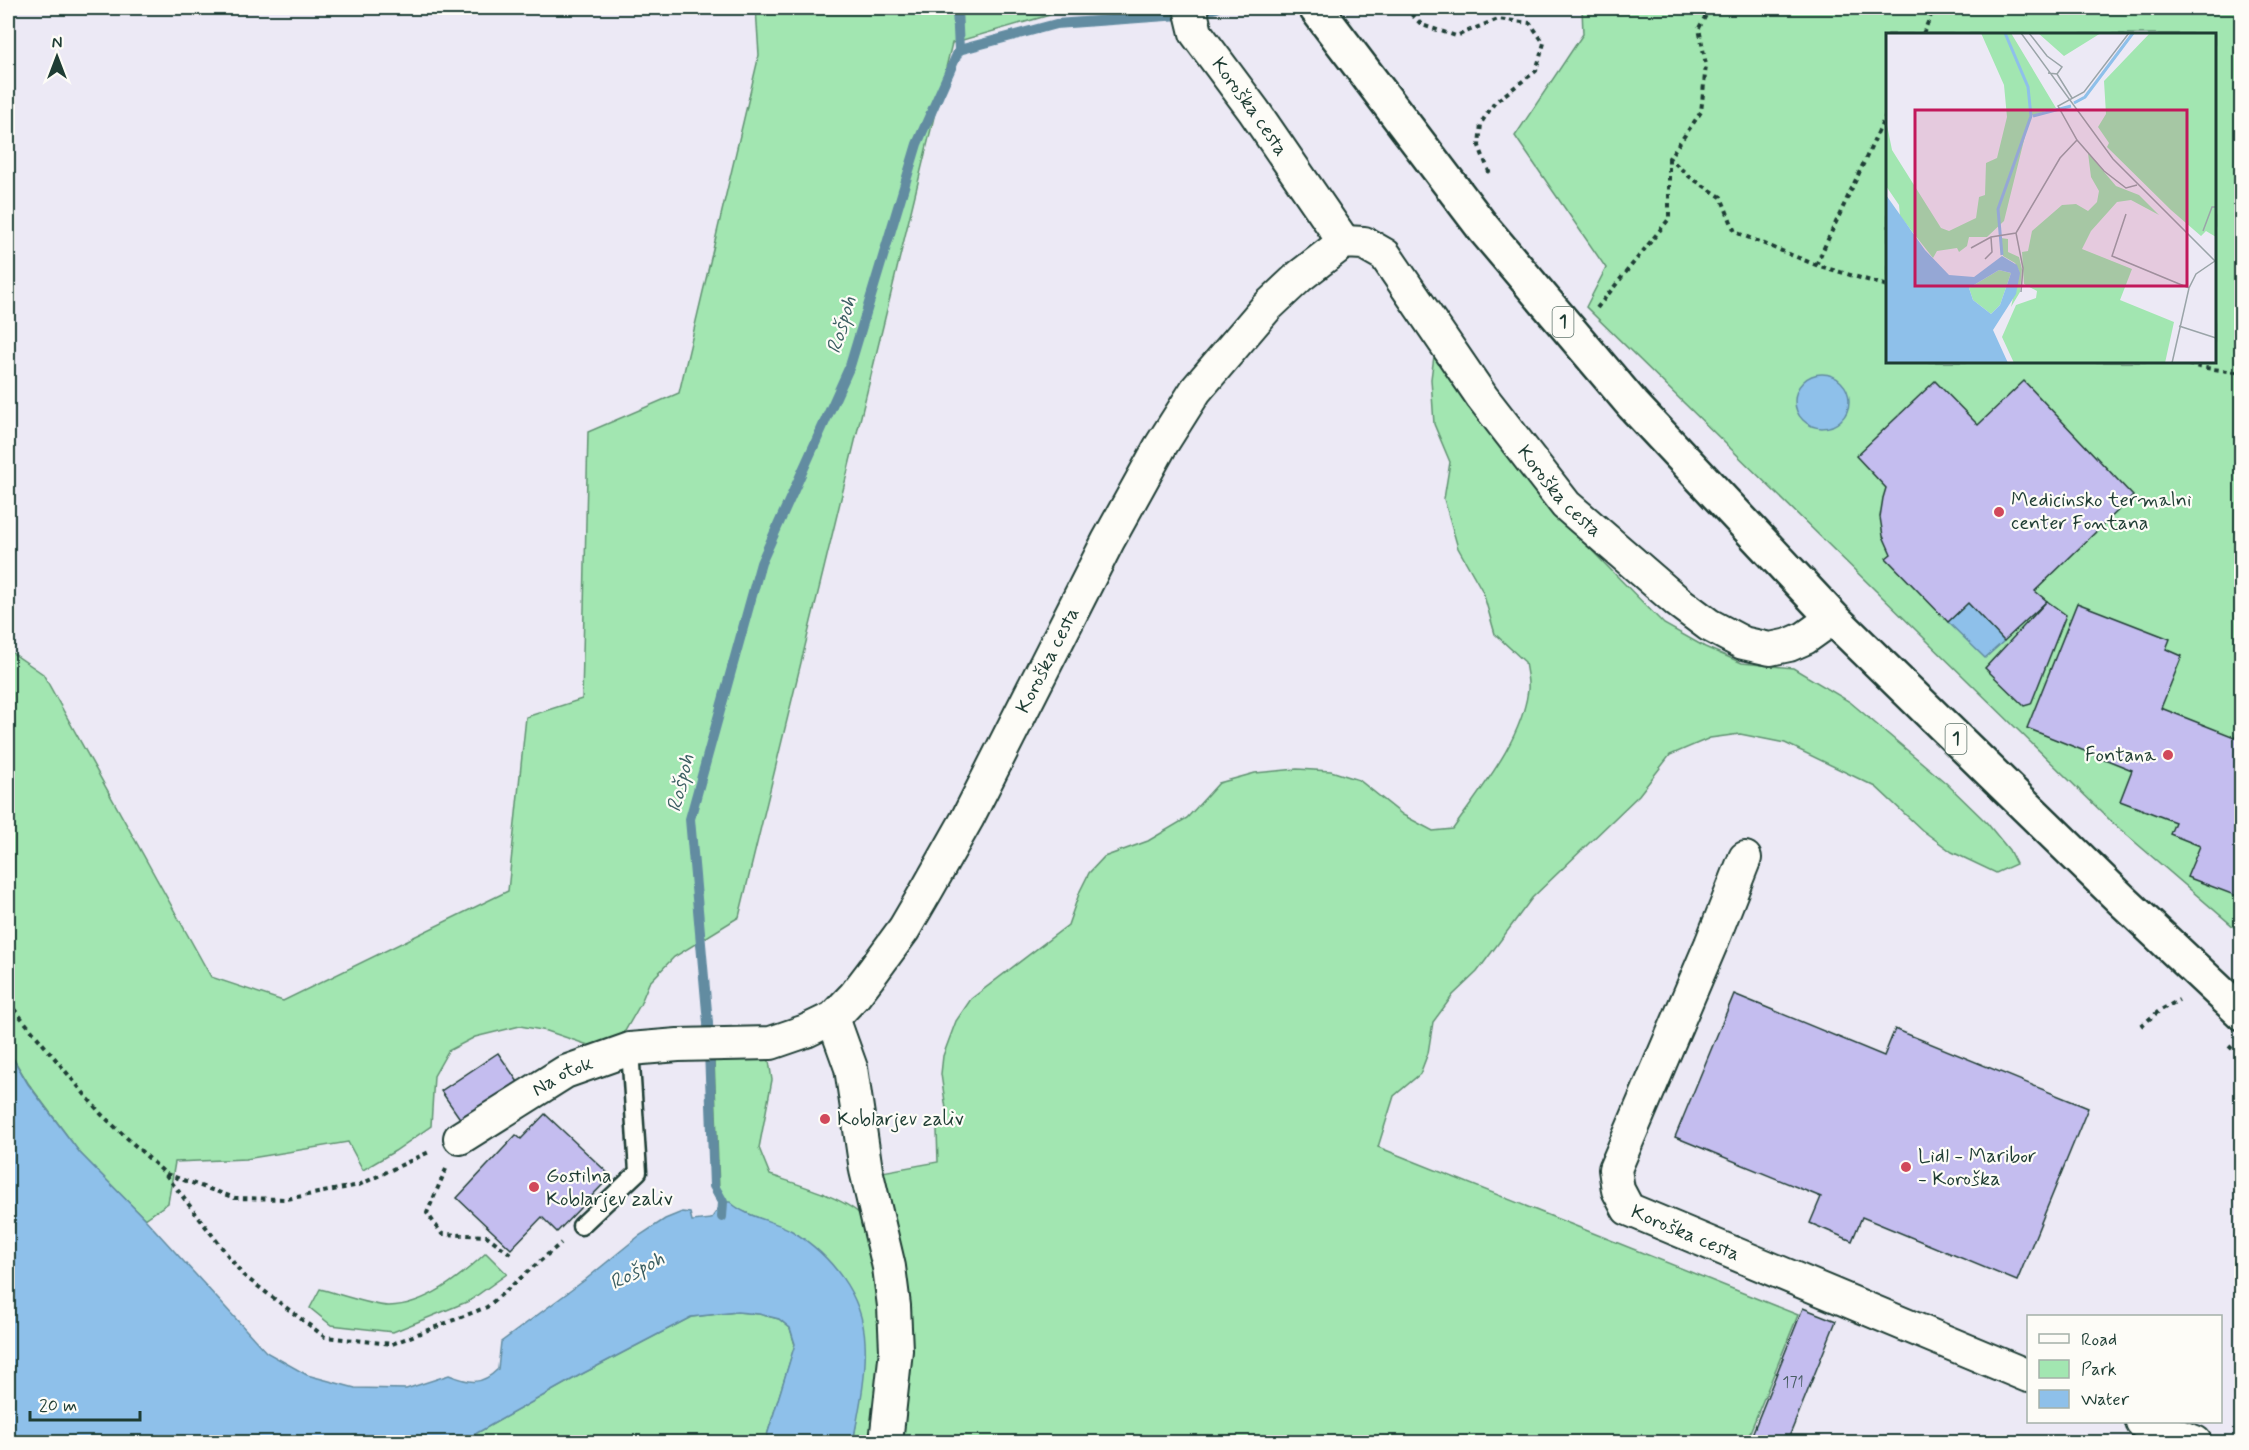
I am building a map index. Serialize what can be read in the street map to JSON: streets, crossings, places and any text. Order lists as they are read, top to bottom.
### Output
{
  "streets": {
    "main road": ["1"],
    "street": ["Koroška cesta", "Na otok"]
  },
  "crossings": [
    ["Koroška cesta", "1"],
    ["Koroška cesta", "Na otok"]
  ],
  "water": ["Rošpoh"],
  "places": [
    "Medicinsko termalni center Fontana",
    "Fontana",
    "Koblarjev zaliv",
    "Lidl - Maribor - Koroška",
    "Gostilna Koblarjev zaliv"
  ],
  "house_numbers": ["171"],
  "legend": ["Road", "Park", "Water"],
  "scale_bar": "20 m",
  "north": "top"
}
